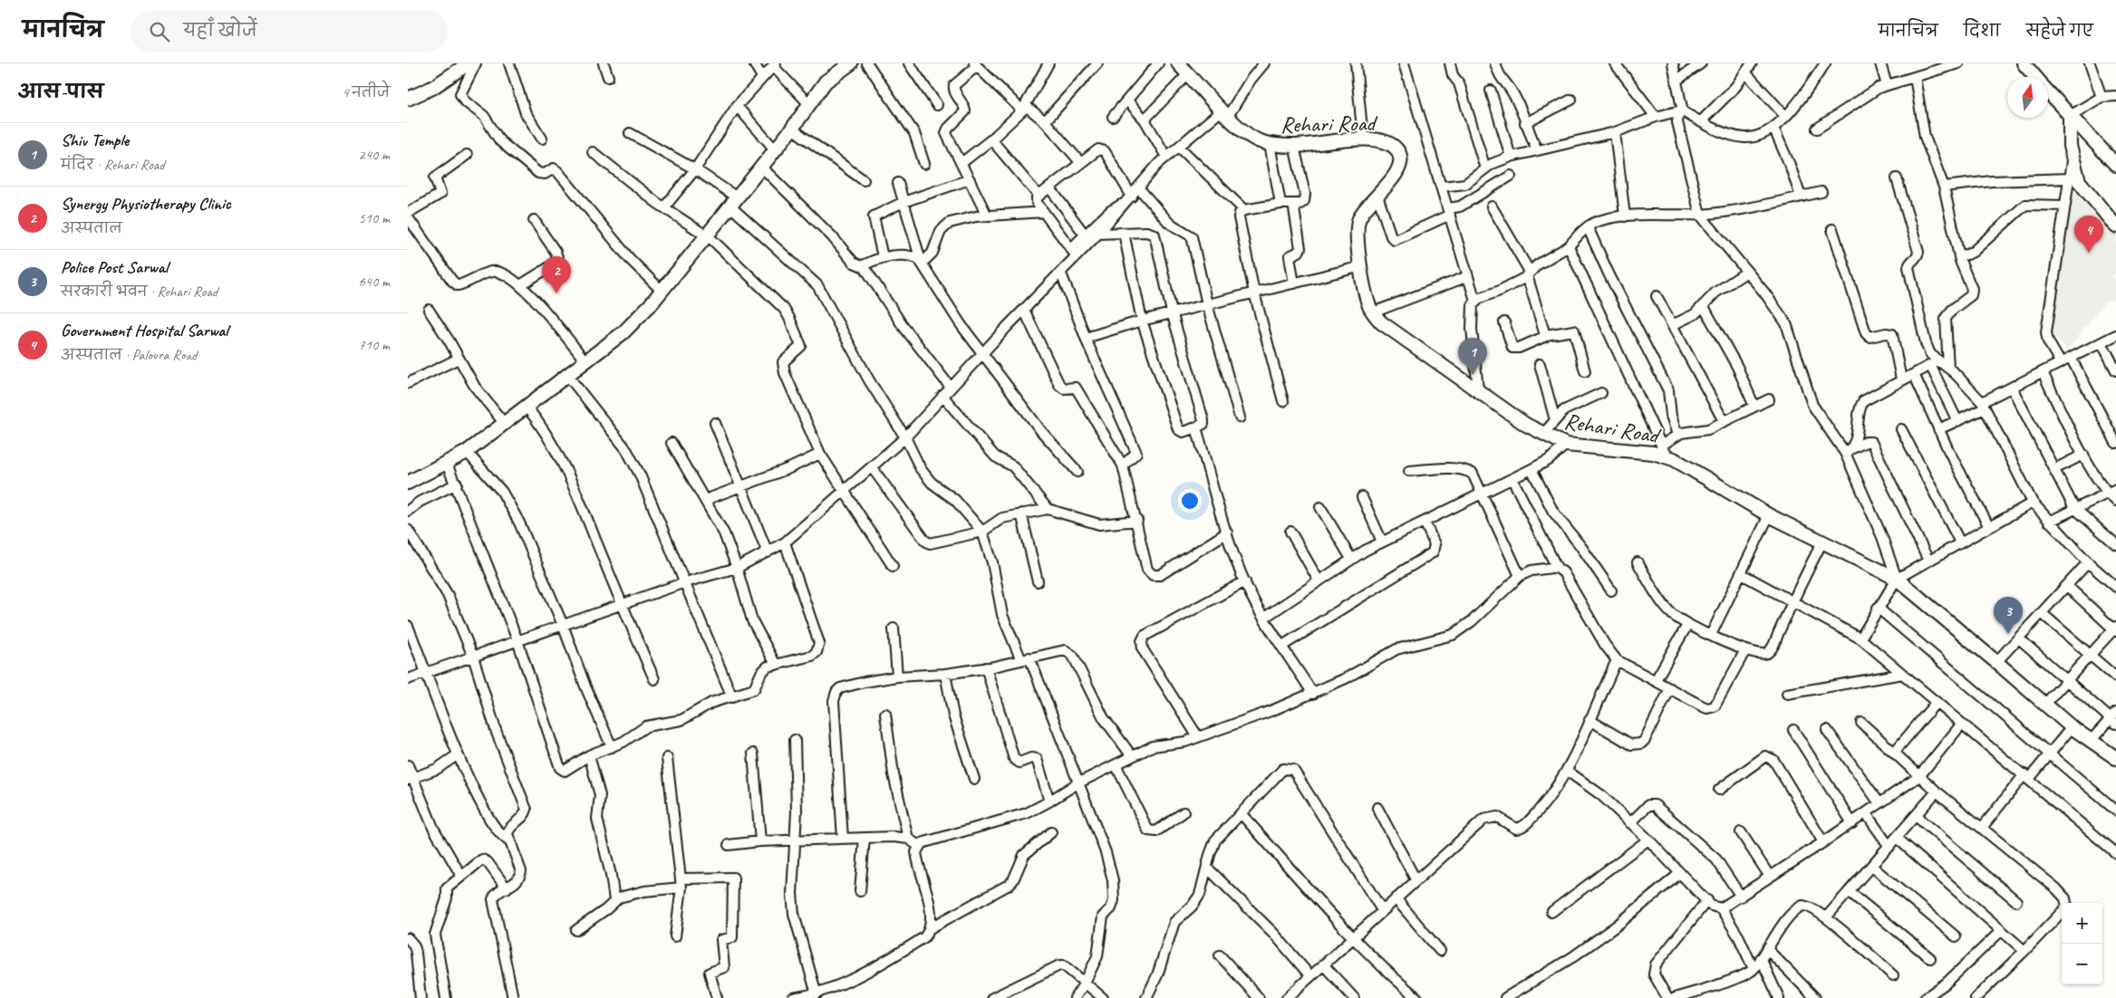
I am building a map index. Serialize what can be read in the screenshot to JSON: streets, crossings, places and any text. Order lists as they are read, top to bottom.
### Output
{
  "streets": {
    "main road": ["Rehari Road"]
  },
  "north": "top",
  "page": {
    "header": "मानचित्र",
    "search": "यहाँ खोजें",
    "nav": ["मानचित्र", "दिशा", "सहेजे गए"],
    "heading": ["आस-पास", "4 नतीजे"],
    "list": [
      {
        "mark": "1",
        "name": "Shiv Temple",
        "note": "मंदिर · Rehari Road",
        "value": "240 m"
      },
      {
        "mark": "2",
        "name": "Synergy Physiotherapy Clinic",
        "note": "अस्पताल",
        "value": "510 m"
      },
      {
        "mark": "3",
        "name": "Police Post Sarwal",
        "note": "सरकारी भवन · Rehari Road",
        "value": "640 m"
      },
      {
        "mark": "4",
        "name": "Government Hospital Sarwal",
        "note": "अस्पताल · Paloura Road",
        "value": "710 m"
      }
    ],
    "pins": [
      "4",
      "2",
      "1",
      "3"
    ],
    "map_buttons": ["+", "−"]
  }
}
